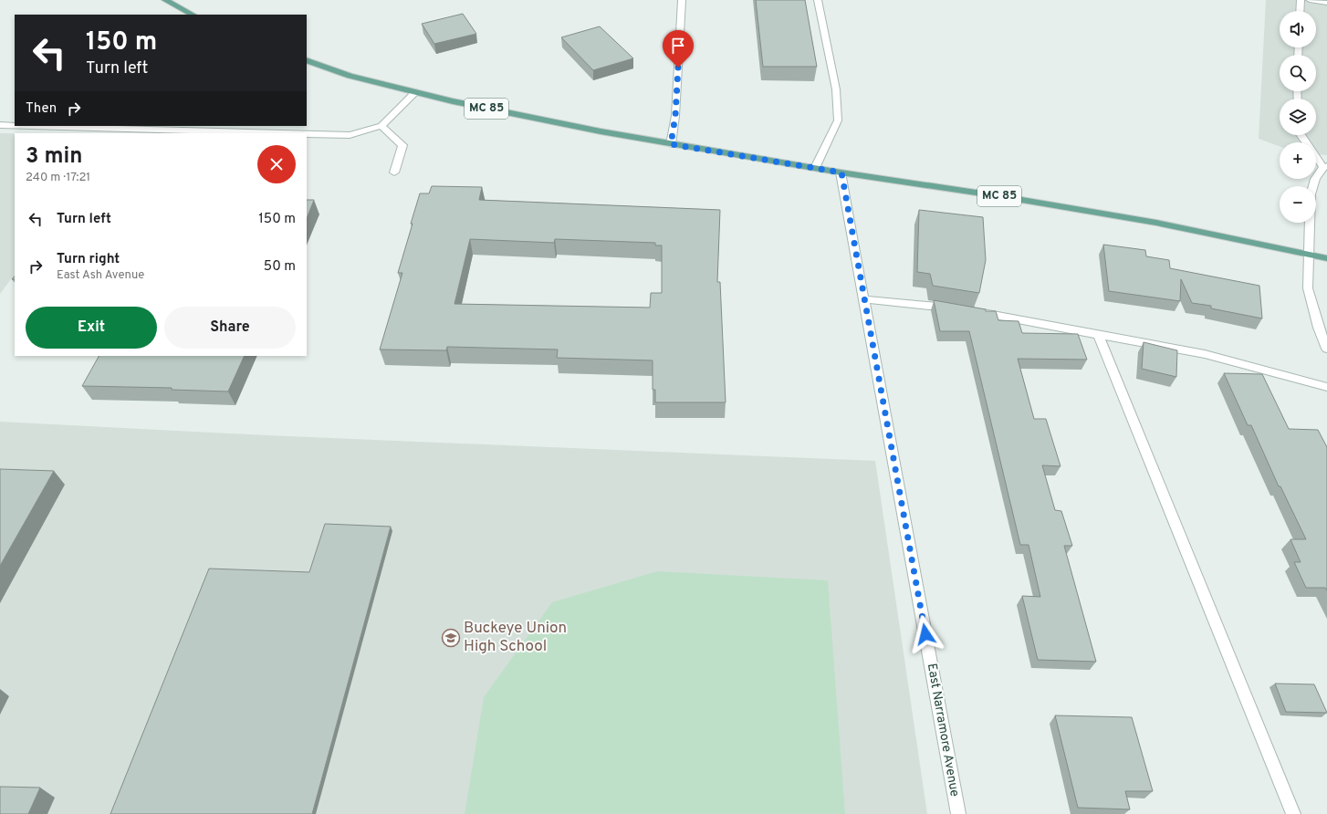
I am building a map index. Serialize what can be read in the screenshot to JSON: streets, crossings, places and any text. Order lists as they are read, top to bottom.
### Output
{
  "streets": {
    "main road": ["MC 85"],
    "street": ["East Narramore Avenue"]
  },
  "crossings": [
    ["MC 85", "East Narramore Avenue"]
  ],
  "places": {
    "school or university": ["Buckeye Union High School"]
  },
  "page": {
    "map_buttons": ["+", "−"],
    "turn": ["150 m", "Turn left"],
    "then": "Then",
    "heading": ["3 min", "240 m · 17:21"],
    "list": [
      {
        "name": "Turn left",
        "value": "150 m"
      },
      {
        "name": "Turn right",
        "note": "East Ash Avenue",
        "value": "50 m"
      }
    ],
    "buttons": ["Exit", "Share"]
  }
}
